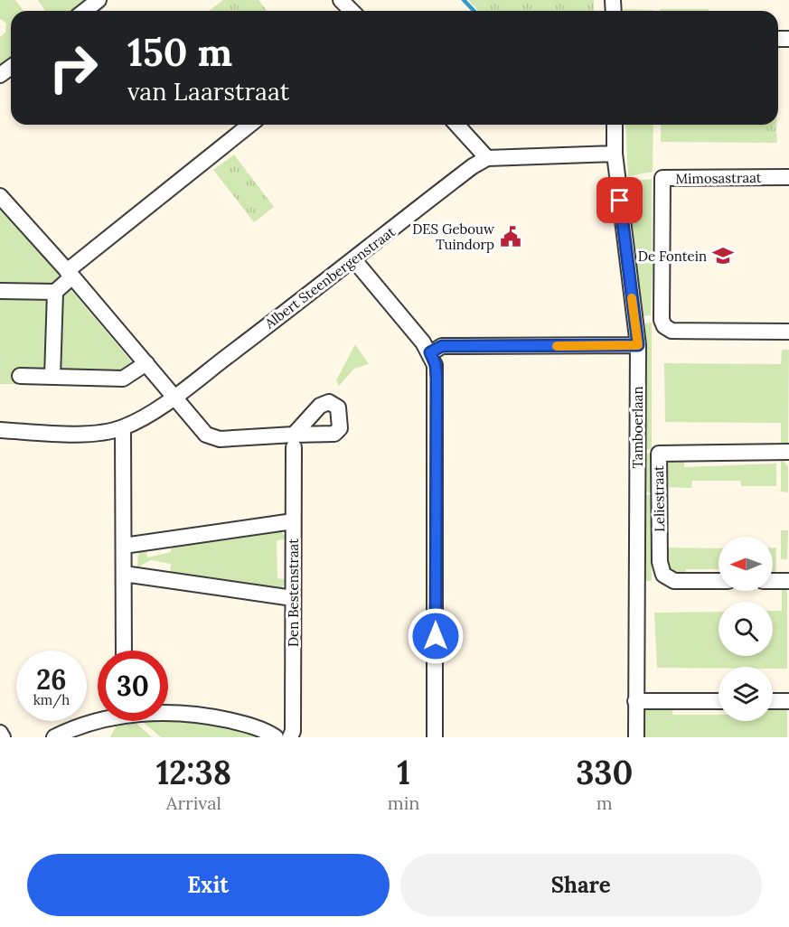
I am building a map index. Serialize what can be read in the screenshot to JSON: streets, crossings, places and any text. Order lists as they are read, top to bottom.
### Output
{
  "streets": {
    "street": [
      "Mimosastraat",
      "Albert Steenbergenstraat",
      "Tamboerlaan",
      "Leliestraat",
      "Den Bestenstraat"
    ]
  },
  "crossings": [
    ["Albert Steenbergenstraat", "Den Bestenstraat"]
  ],
  "places": {
    "public building": ["DES Gebouw Tuindorp"],
    "school or university": ["De Fontein"]
  },
  "north": "left",
  "page": {
    "turn": ["150 m", "van Laarstraat"],
    "speed": "26 km/h",
    "limit": "30",
    "eta": [
      "12:38",
      "Arrival",
      "1",
      "min",
      "330",
      "m"
    ],
    "buttons": ["Exit", "Share"]
  }
}
